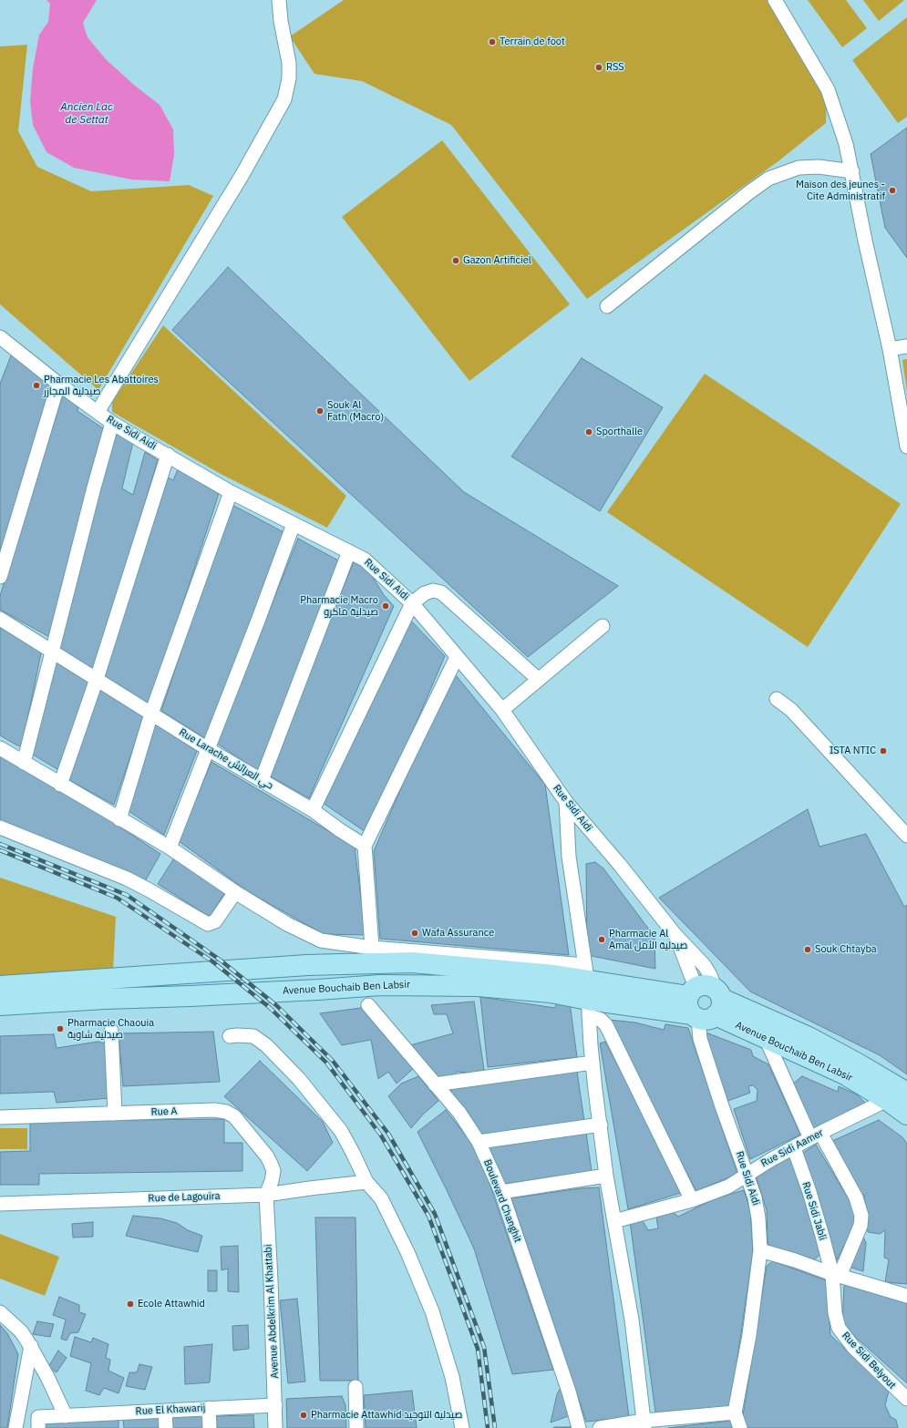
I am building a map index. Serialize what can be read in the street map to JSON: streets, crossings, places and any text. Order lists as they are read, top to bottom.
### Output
{
  "streets": {
    "main road": ["Avenue Bouchaib Ben Labsir"],
    "street": [
      "Rue Sidi Aidi",
      "Rue Larache حي العرائش",
      "Rue A",
      "Rue Sidi Aamer",
      "Rue de Lagouira",
      "Boulevard Changhit",
      "Rue Sidi Jabli",
      "Avenue Abdelkrim Al Khattabi",
      "Rue Sidi Belyout",
      "Rue El Khawarij"
    ]
  },
  "crossings": [
    ["Rue Sidi Aidi", "Avenue Bouchaib Ben Labsir"],
    ["Rue Sidi Aidi", "Rue Sidi Aamer"],
    ["Avenue Bouchaib Ben Labsir", "Rue Sidi Aamer"],
    ["Rue A", "Rue de Lagouira"],
    ["Rue A", "Avenue Abdelkrim Al Khattabi"],
    ["Rue Sidi Aamer", "Rue Sidi Jabli"],
    ["Rue de Lagouira", "Avenue Abdelkrim Al Khattabi"],
    ["Rue Sidi Jabli", "Rue Sidi Belyout"],
    ["Avenue Abdelkrim Al Khattabi", "Rue El Khawarij"]
  ],
  "water": ["Ancien Lac de Settat"],
  "places": [
    "Terrain de foot",
    "RSS",
    "Maison des jeunes - Cite Administratif",
    "Gazon Artificiel",
    "Pharmacie Les Abattoires صيدلية المجازر",
    "Souk Al Fath (Macro)",
    "Sporthalle",
    "Pharmacie Macro صيدلية ماكرو",
    "ISTA NTIC",
    "Wafa Assurance",
    "Pharmacie Al Amal صيدلية الأمل",
    "Souk Chtayba",
    "Pharmacie Chaouia صيدلية شاوية",
    "Ecole Attawhid",
    "Pharmacie Attawhid صيدلية التوحيد"
  ]
}
